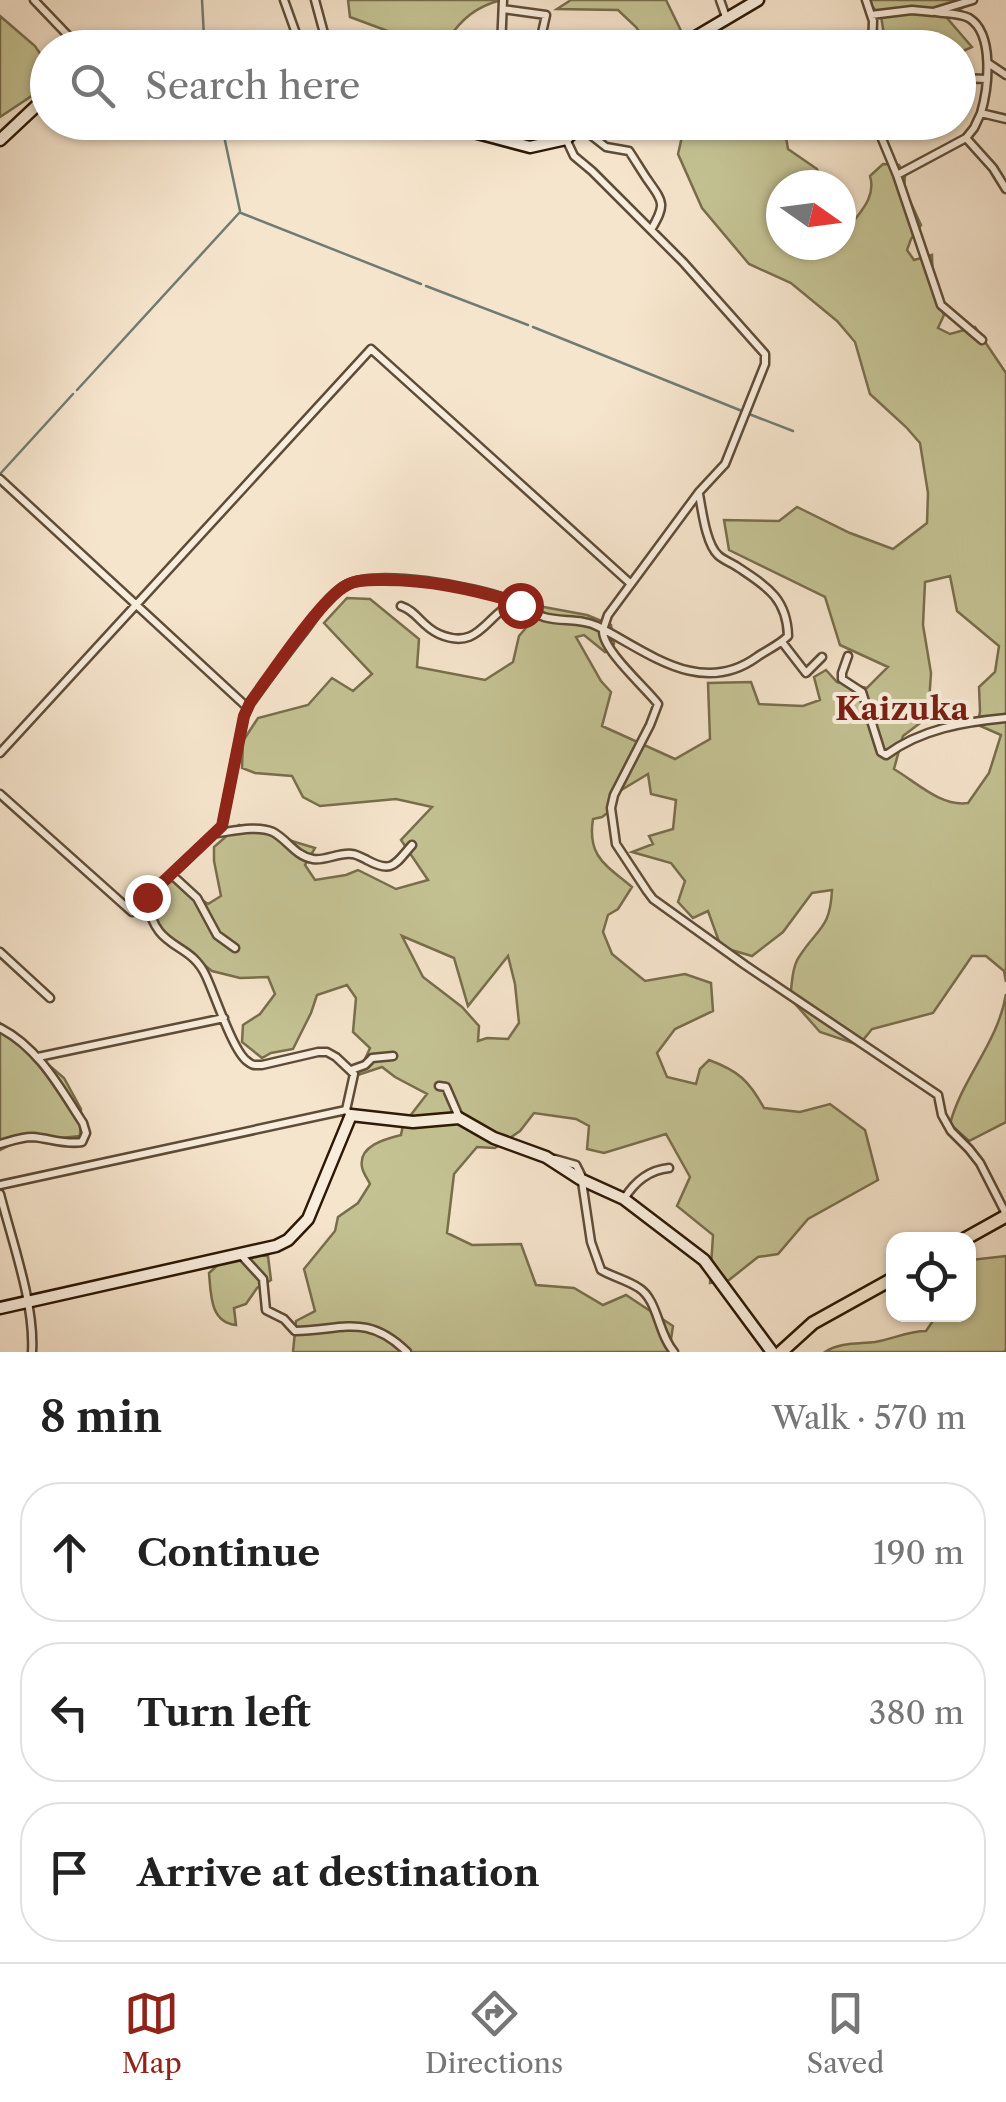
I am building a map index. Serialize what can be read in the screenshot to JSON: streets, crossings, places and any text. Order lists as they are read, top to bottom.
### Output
{
  "districts": ["Kaizuka"],
  "north": "right",
  "page": {
    "search": "Search here",
    "heading": ["8 min", "Walk · 570 m"],
    "list": [
      ["Continue", "190 m"],
      ["Turn left", "380 m"],
      "Arrive at destination"
    ],
    "nav": ["Map", "Directions", "Saved"]
  }
}
